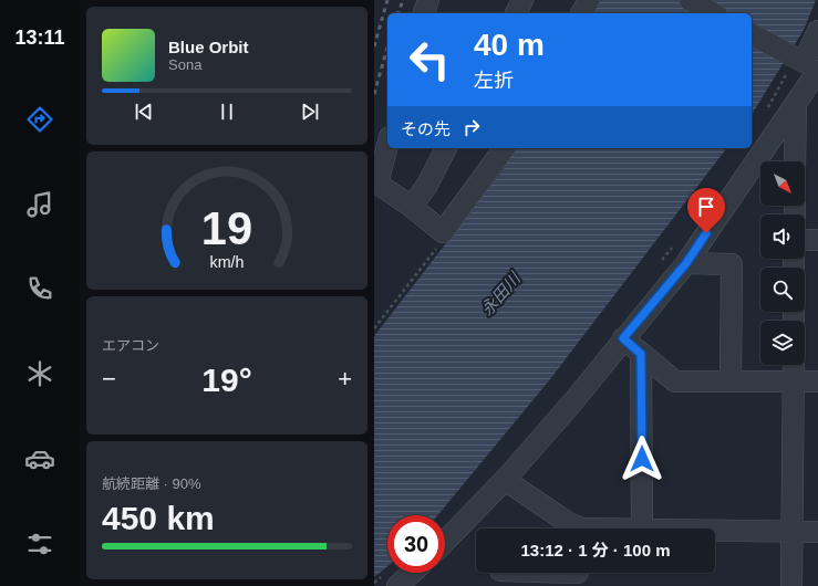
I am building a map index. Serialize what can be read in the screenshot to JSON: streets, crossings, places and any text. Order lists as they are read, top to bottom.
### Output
{
  "water": ["永田川"],
  "north": "bottom right",
  "page": {
    "tabs": "13:11",
    "turn": ["40 m", "左折"],
    "song": ["Blue Orbit", "Sona"],
    "then": "その先",
    "tile": [
      "エアコン",
      ["航続距離 · 90%", "450 km"]
    ],
    "heat": ["−", "19°", "+"],
    "limit": "30",
    "trip": "13:12 · 1 分 · 100 m",
    "gauge": ["19", "km/h"]
  }
}
